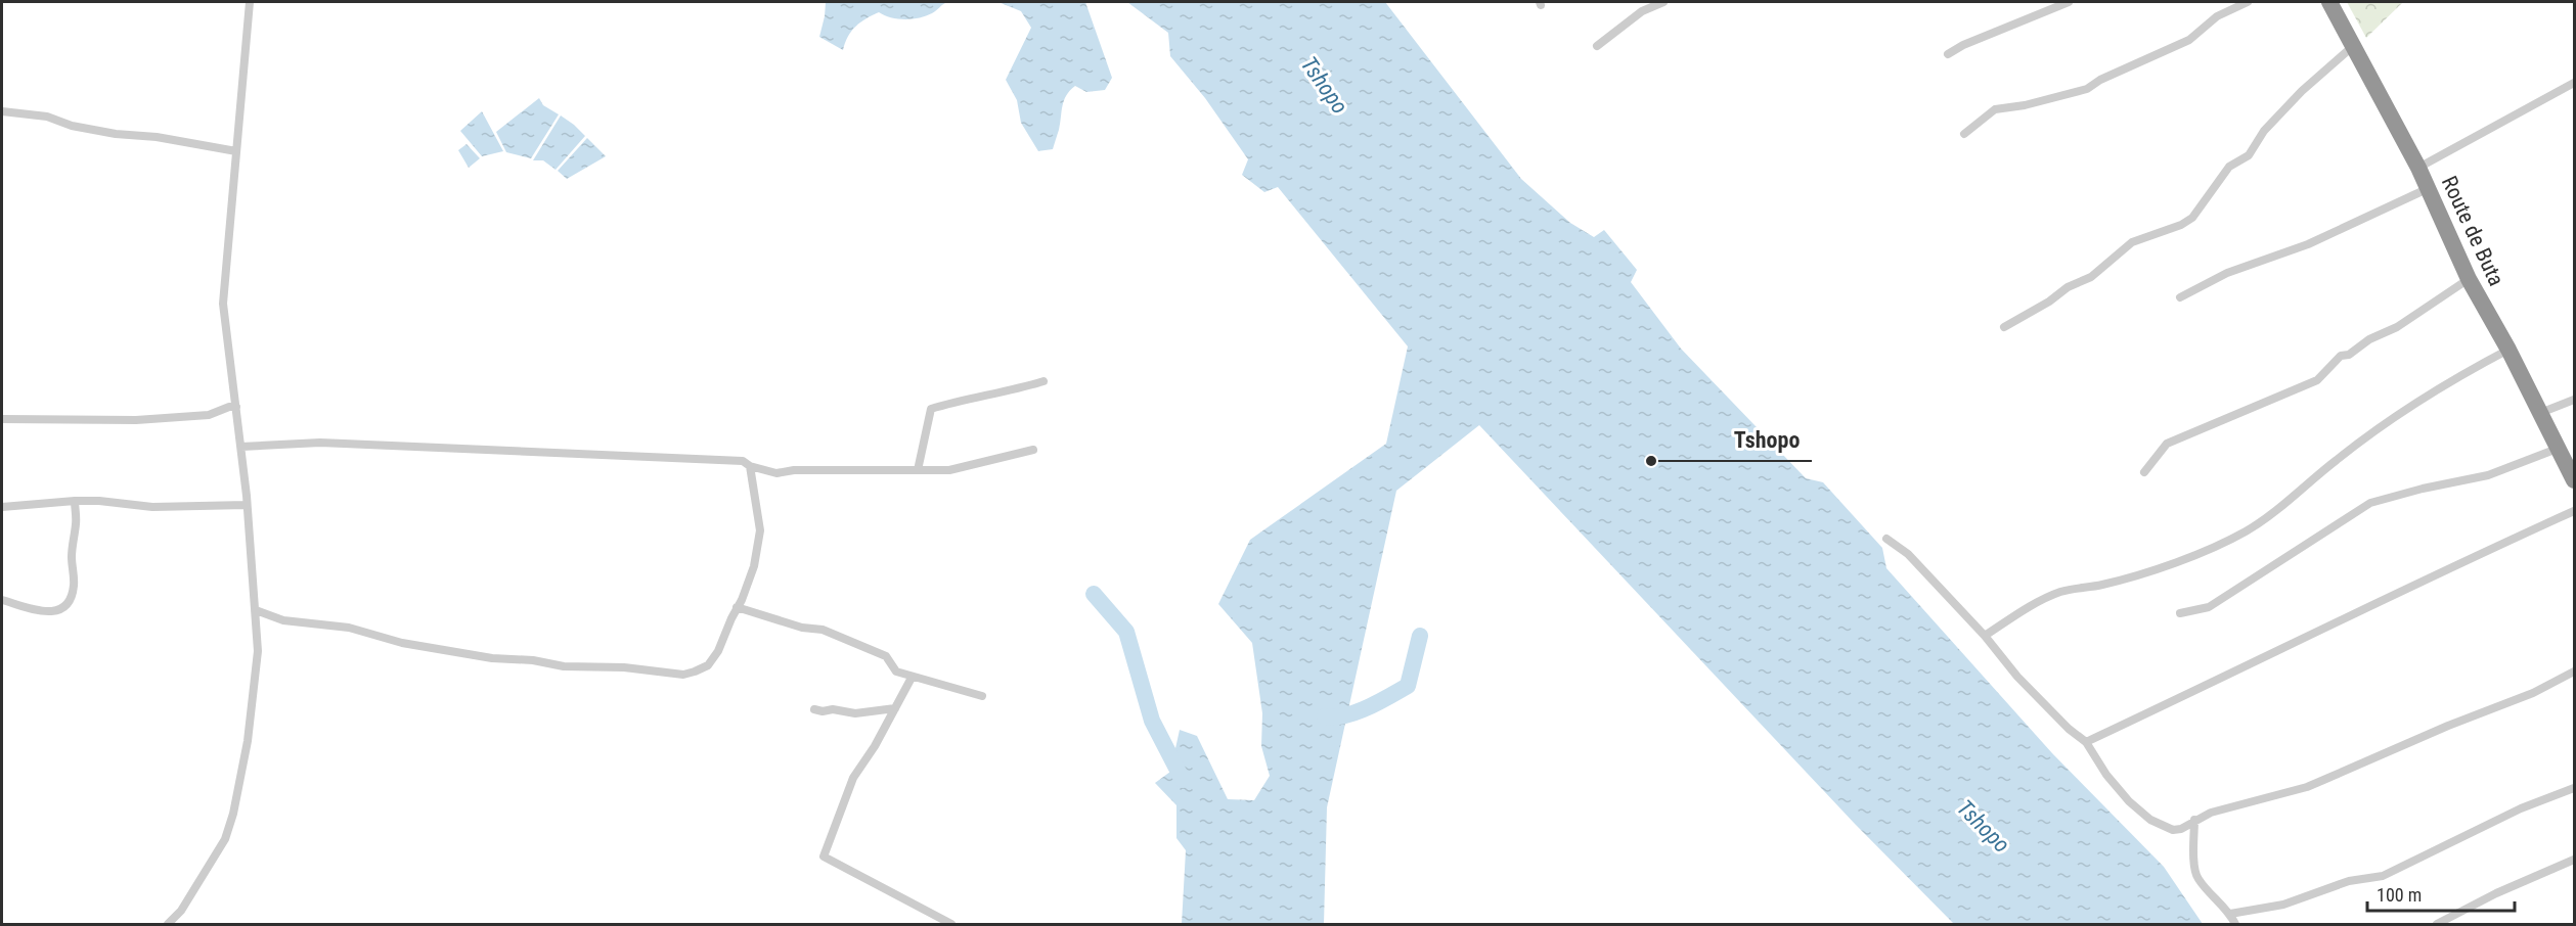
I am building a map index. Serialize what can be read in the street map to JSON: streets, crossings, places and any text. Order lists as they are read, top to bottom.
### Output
{
  "streets": {
    "highway": ["Route de Buta"]
  },
  "water": ["Tshopo"],
  "places": ["Tshopo"],
  "scale_bar": "100 m"
}
